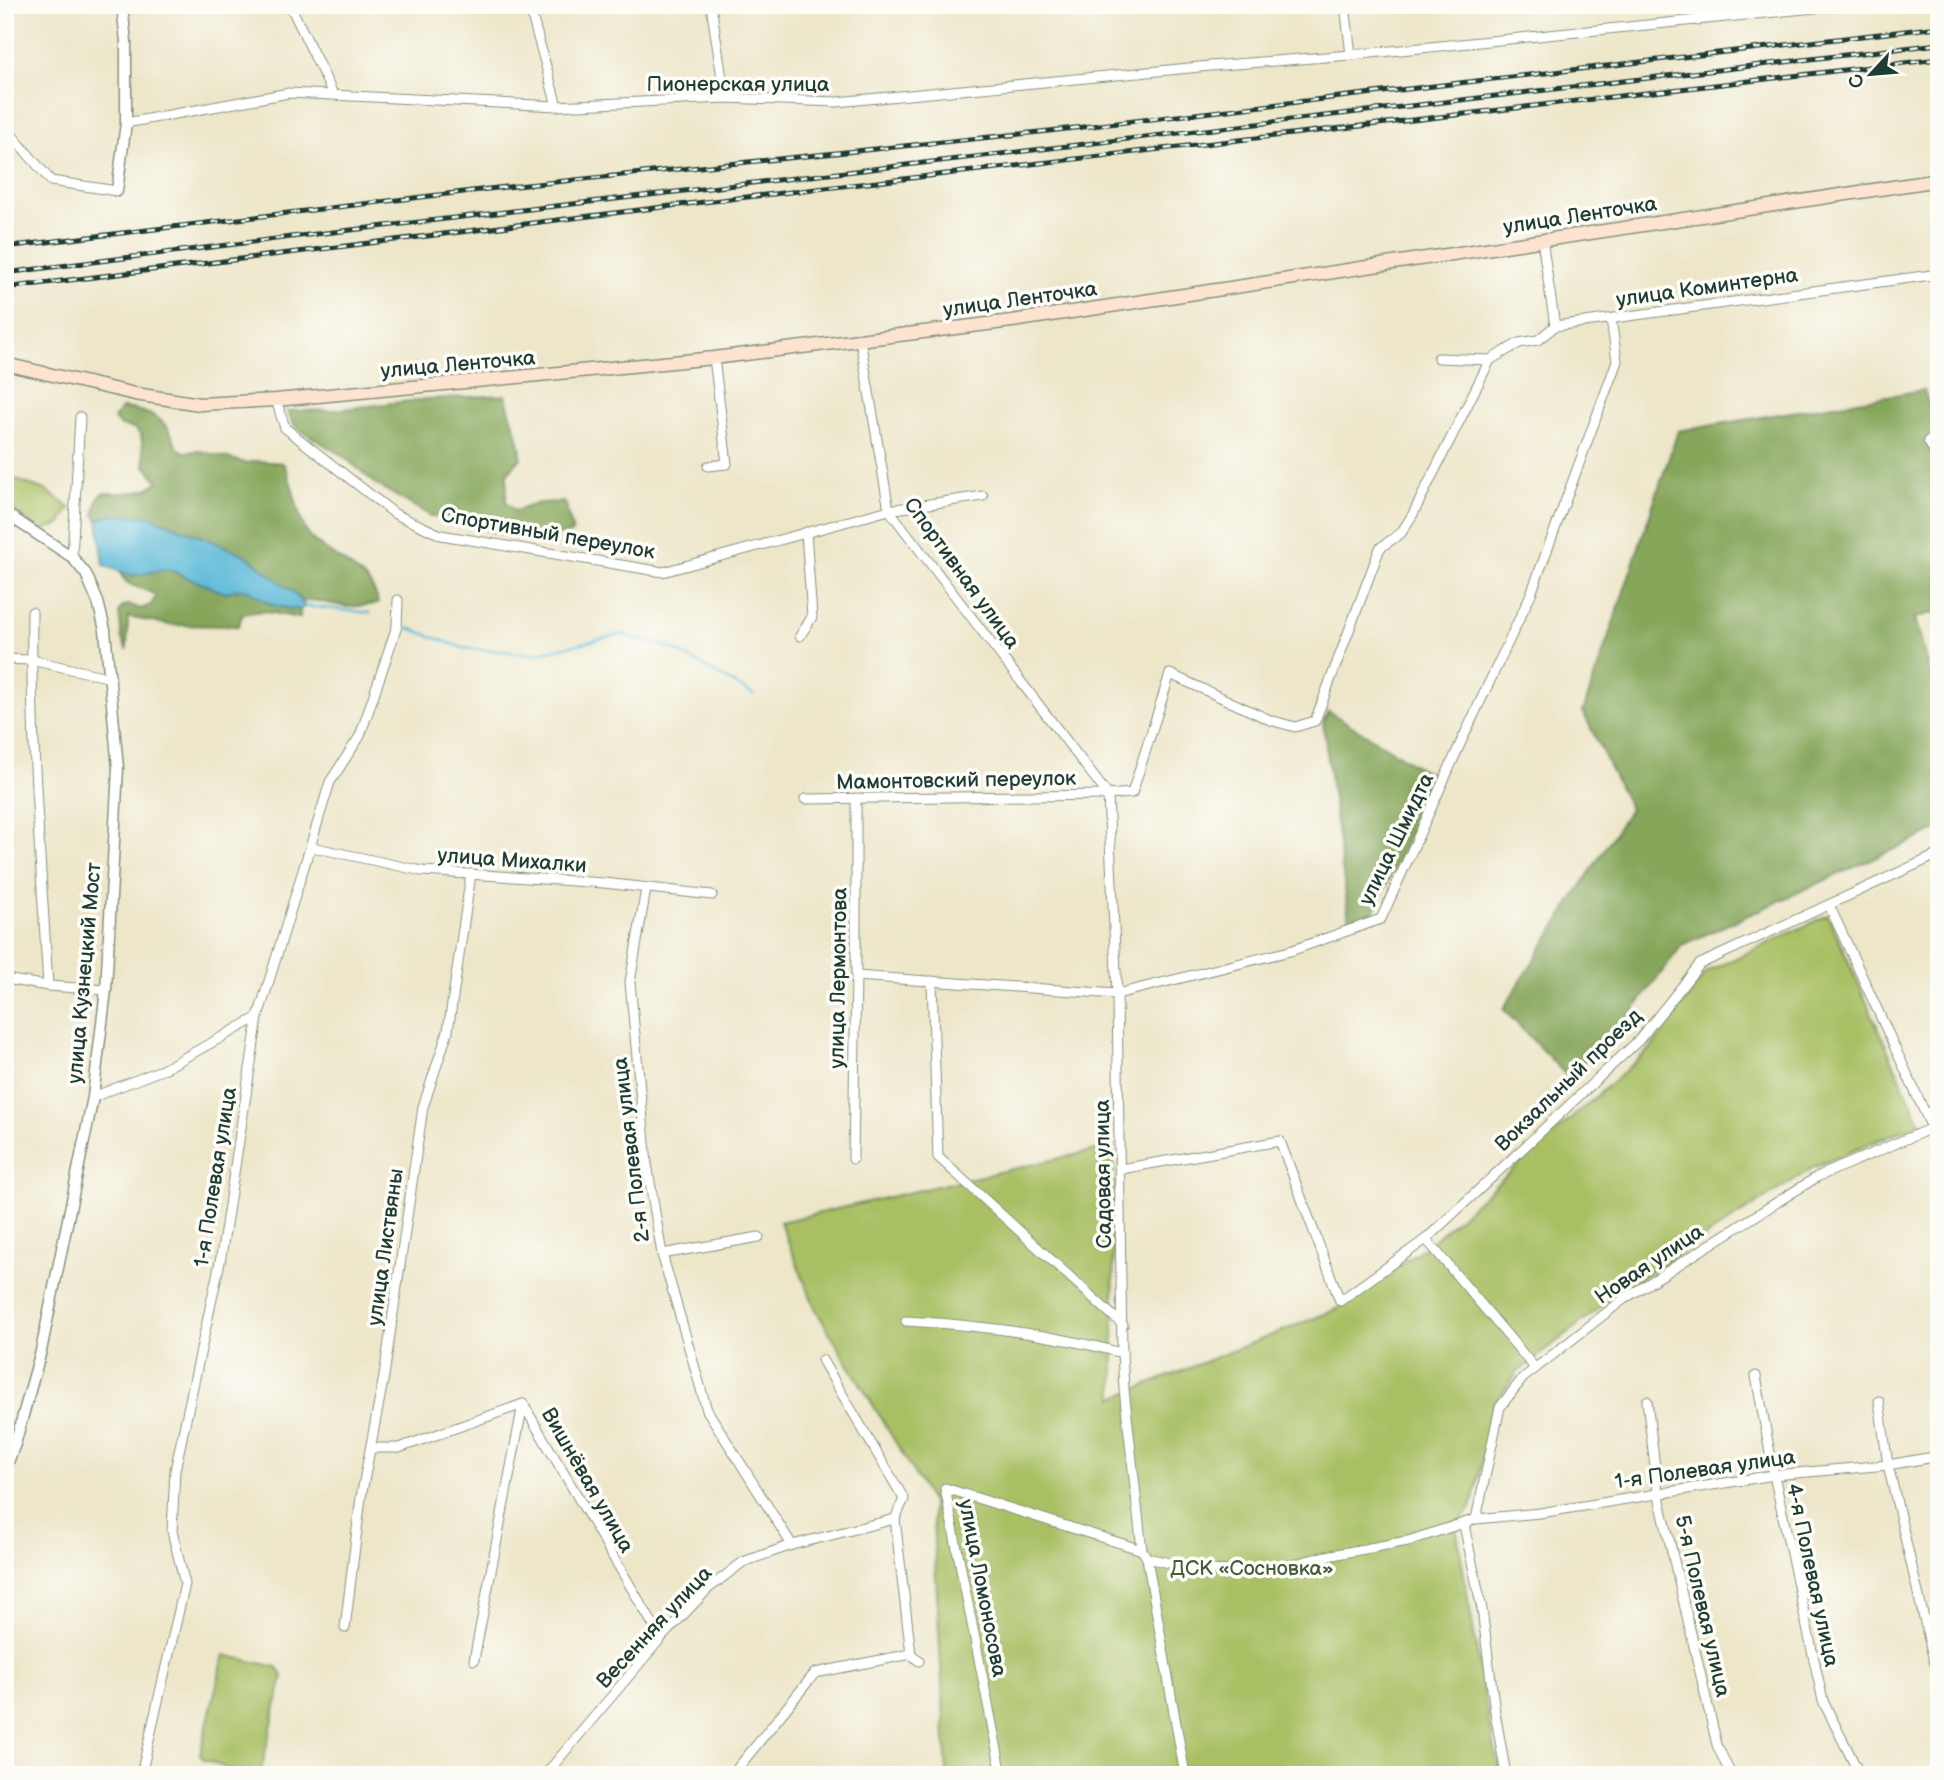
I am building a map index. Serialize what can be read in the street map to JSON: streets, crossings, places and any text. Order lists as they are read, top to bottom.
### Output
{
  "streets": {
    "main road": ["улица Ленточка"],
    "street": [
      "Пионерская улица",
      "улица Коминтерна",
      "Спортивный переулок",
      "Спортивная улица",
      "Мамонтовский переулок",
      "улица Шмидта",
      "улица Михалки",
      "улица Кузнецкий Мост",
      "улица Лермонтова",
      "Вокзальный проезд",
      "2-я Полевая улица",
      "Садовая улица",
      "1-я Полевая улица",
      "улица Листвяны",
      "Новая улица",
      "Вишнёвая улица",
      "4-я Полевая улица",
      "улица Ломоносова",
      "5-я Полевая улица",
      "Весенняя улица"
    ]
  },
  "crossings": [
    ["улица Ленточка", "Спортивный переулок"],
    ["улица Ленточка", "Спортивная улица"],
    ["улица Коминтерна", "улица Шмидта"],
    ["Спортивный переулок", "Спортивная улица"],
    ["Спортивная улица", "Мамонтовский переулок"],
    ["Спортивная улица", "Садовая улица"],
    ["Мамонтовский переулок", "улица Лермонтова"],
    ["Мамонтовский переулок", "Садовая улица"],
    ["улица Шмидта", "улица Лермонтова"],
    ["улица Шмидта", "Садовая улица"],
    ["улица Михалки", "2-я Полевая улица"],
    ["улица Михалки", "1-я Полевая улица"],
    ["улица Михалки", "улица Листвяны"],
    ["Вокзальный проезд", "Садовая улица"],
    ["2-я Полевая улица", "Весенняя улица"],
    ["Садовая улица", "1-я Полевая улица"],
    ["Садовая улица", "улица Ломоносова"],
    ["1-я Полевая улица", "Новая улица"],
    ["1-я Полевая улица", "4-я Полевая улица"],
    ["1-я Полевая улица", "улица Ломоносова"],
    ["1-я Полевая улица", "5-я Полевая улица"],
    ["улица Листвяны", "Вишнёвая улица"],
    ["Вишнёвая улица", "Весенняя улица"]
  ],
  "parks": ["ДСК «Сосновка»"],
  "north": "bottom left"
}
